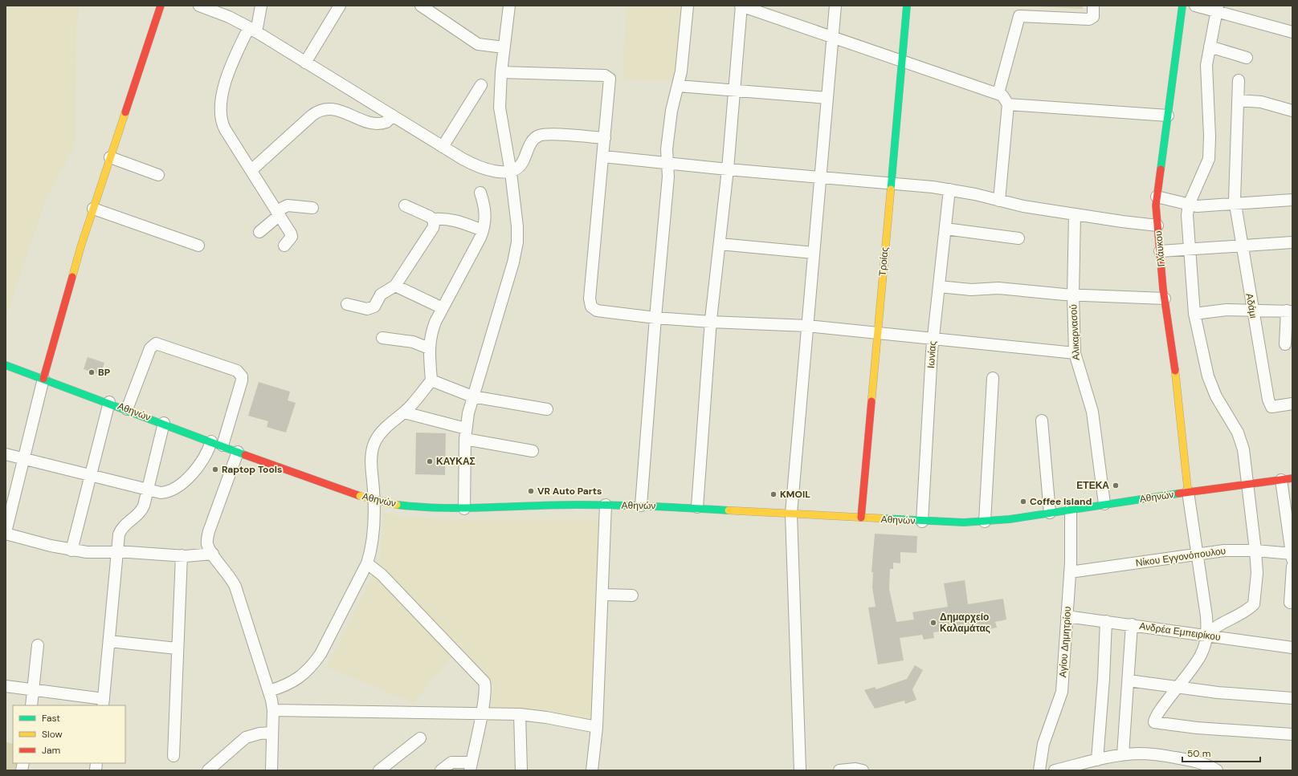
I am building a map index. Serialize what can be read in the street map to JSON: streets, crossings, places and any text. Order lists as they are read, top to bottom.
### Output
{
  "streets": {
    "street": [
      "Γλάυκου",
      "Τροίας",
      "Αδάμι",
      "Αλικαρνασού",
      "Ιωνίας",
      "Αθηνών",
      "Νίκου Εγγονόπουλου",
      "Ανδρέα Εμπειρίκου",
      "Αγίου Δημητρίου"
    ]
  },
  "crossings": [
    ["Γλάυκου", "Αθηνών"],
    ["Τροίας", "Αθηνών"],
    ["Αλικαρνασού", "Αθηνών"],
    ["Ιωνίας", "Αθηνών"],
    ["Αθηνών", "Αγίου Δημητρίου"],
    ["Νίκου Εγγονόπουλου", "Αγίου Δημητρίου"],
    ["Ανδρέα Εμπειρίκου", "Αγίου Δημητρίου"]
  ],
  "places": [
    "BP",
    "ΚΑΥΚΑΣ",
    "Raptop Tools",
    "ΕΤΕΚΑ",
    "VR Auto Parts",
    "KMOIL",
    "Coffee Island",
    "Δημαρχείο Καλαμάτας"
  ],
  "legend": ["Fast", "Slow", "Jam"],
  "scale_bar": "50 m"
}
